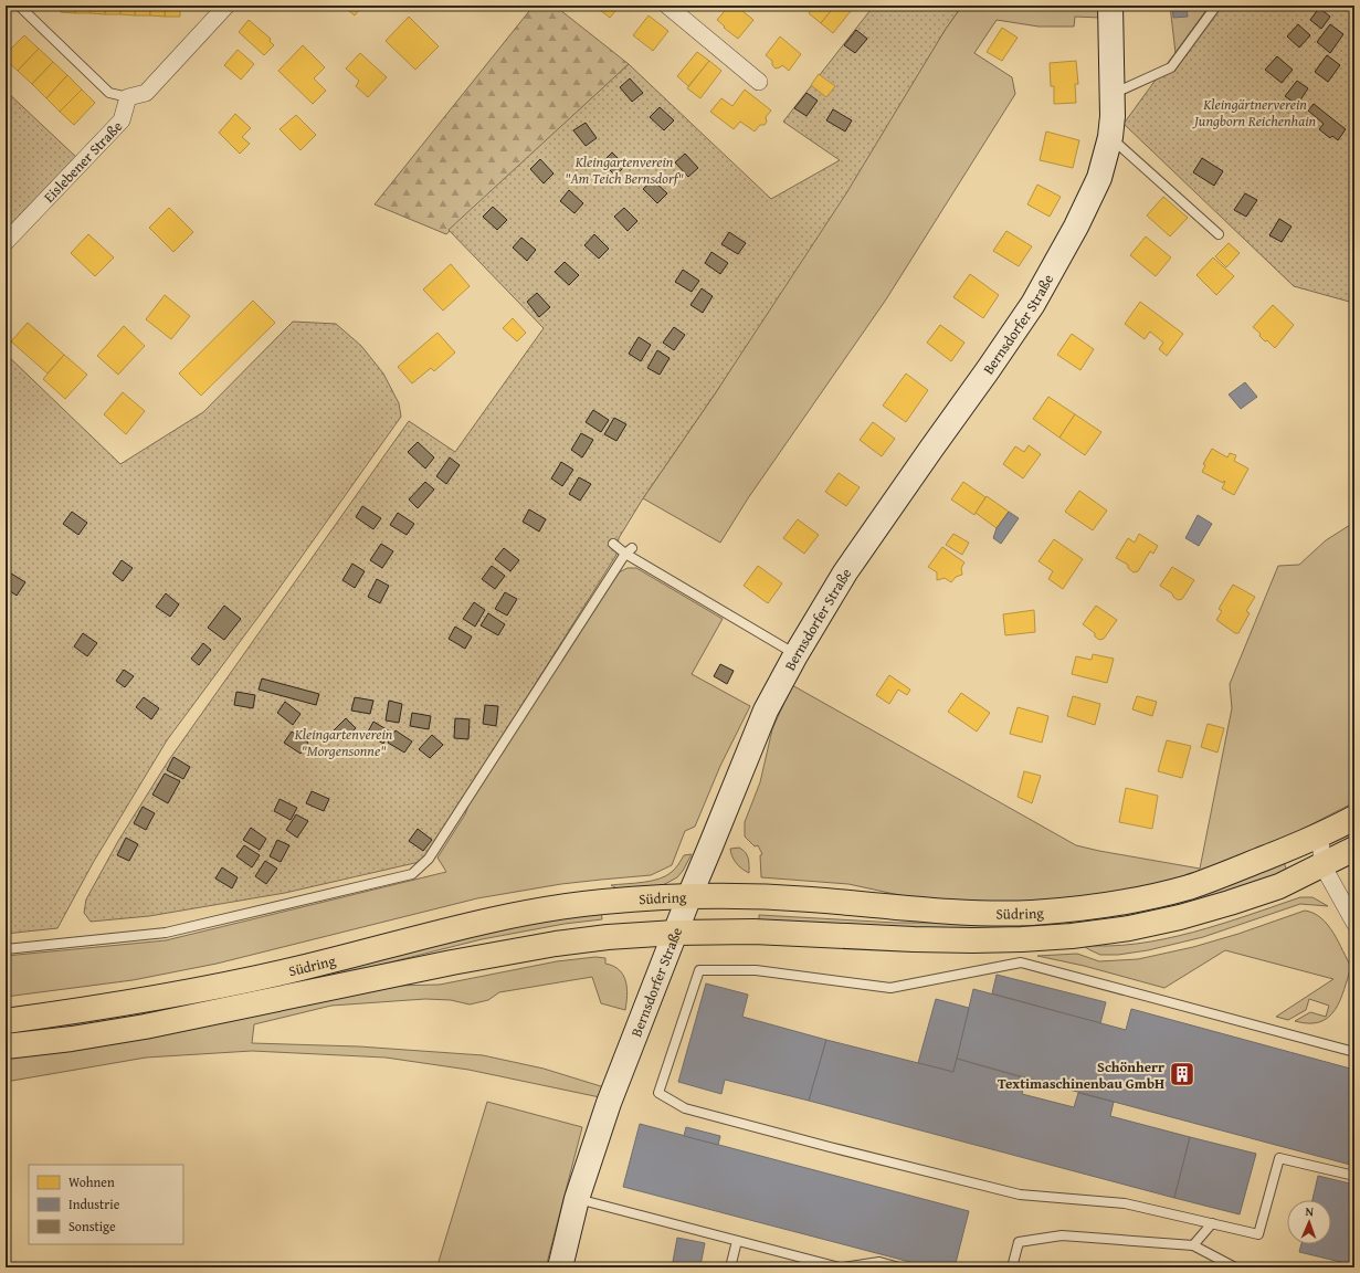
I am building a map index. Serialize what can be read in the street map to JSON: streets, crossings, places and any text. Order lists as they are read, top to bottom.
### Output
{
  "streets": {
    "main road": ["Südring"],
    "street": ["Eislebener Straße", "Bernsdorfer Straße"]
  },
  "crossings": [
    ["Bernsdorfer Straße", "Südring"]
  ],
  "parks": ["Kleingärtnerverein Jungborn Reichenhain", "Kleingartenverein \"Am Teich Bernsdorf\"", "Kleingartenverein \"Morgensonne\""],
  "places": {
    "building": ["Schönherr Textimaschinenbau GmbH"]
  },
  "legend": ["Wohnen", "Industrie", "Sonstige"],
  "north": "top"
}
